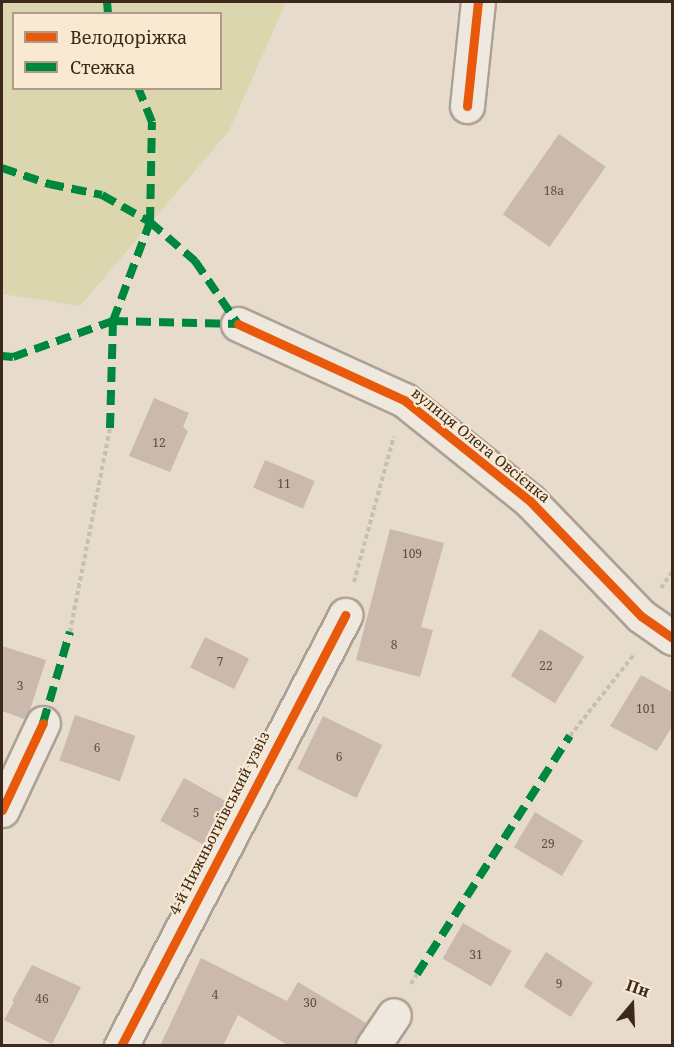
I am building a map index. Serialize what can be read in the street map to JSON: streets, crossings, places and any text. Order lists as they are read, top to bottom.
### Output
{
  "streets": {
    "street": ["вулиця Олега Овсієнка", "4-й Нижньогиївський узвіз"]
  },
  "house_numbers": [
    "18а",
    "12",
    "11",
    "109",
    "8",
    "7",
    "22",
    "3",
    "101",
    "6",
    "6",
    "5",
    "29",
    "31",
    "9",
    "4",
    "46",
    "30"
  ],
  "legend": ["Велодоріжка", "Стежка"],
  "north": "top"
}
